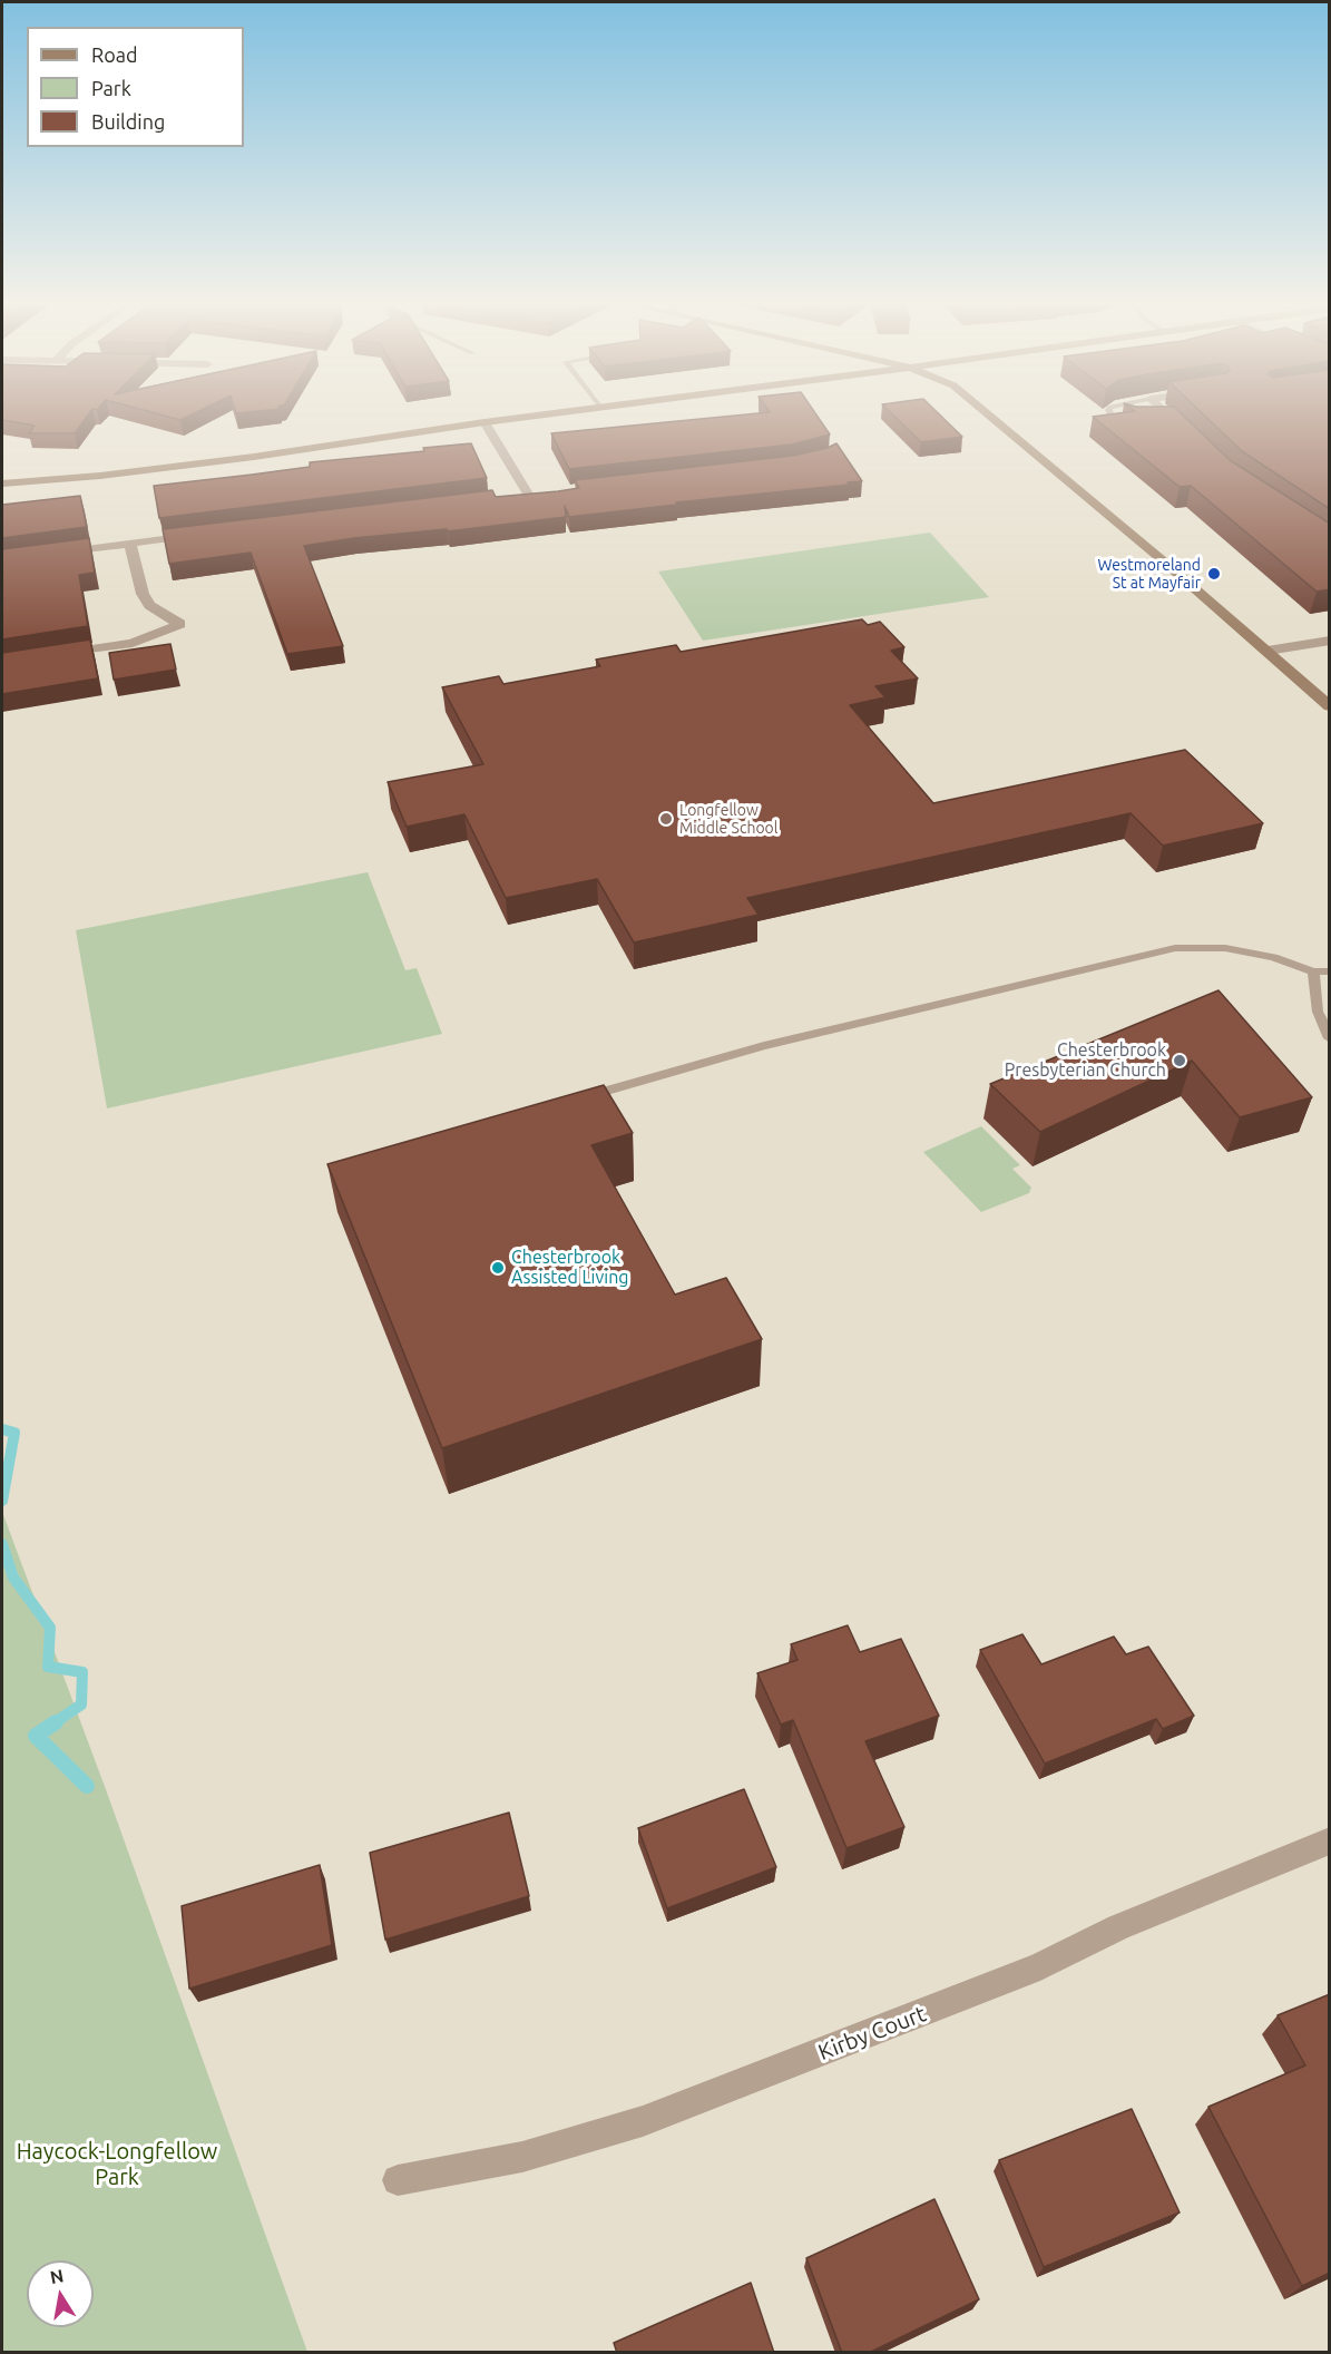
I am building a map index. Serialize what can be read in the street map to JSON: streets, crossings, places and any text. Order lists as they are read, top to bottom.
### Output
{
  "streets": {
    "street": ["Kirby Court"]
  },
  "parks": ["Haycock-Longfellow Park"],
  "places": [
    "Westmoreland St at Mayfair",
    "Longfellow Middle School",
    "Chesterbrook Presbyterian Church",
    "Chesterbrook Assisted Living"
  ],
  "legend": ["Road", "Park", "Building"],
  "north": "top"
}
